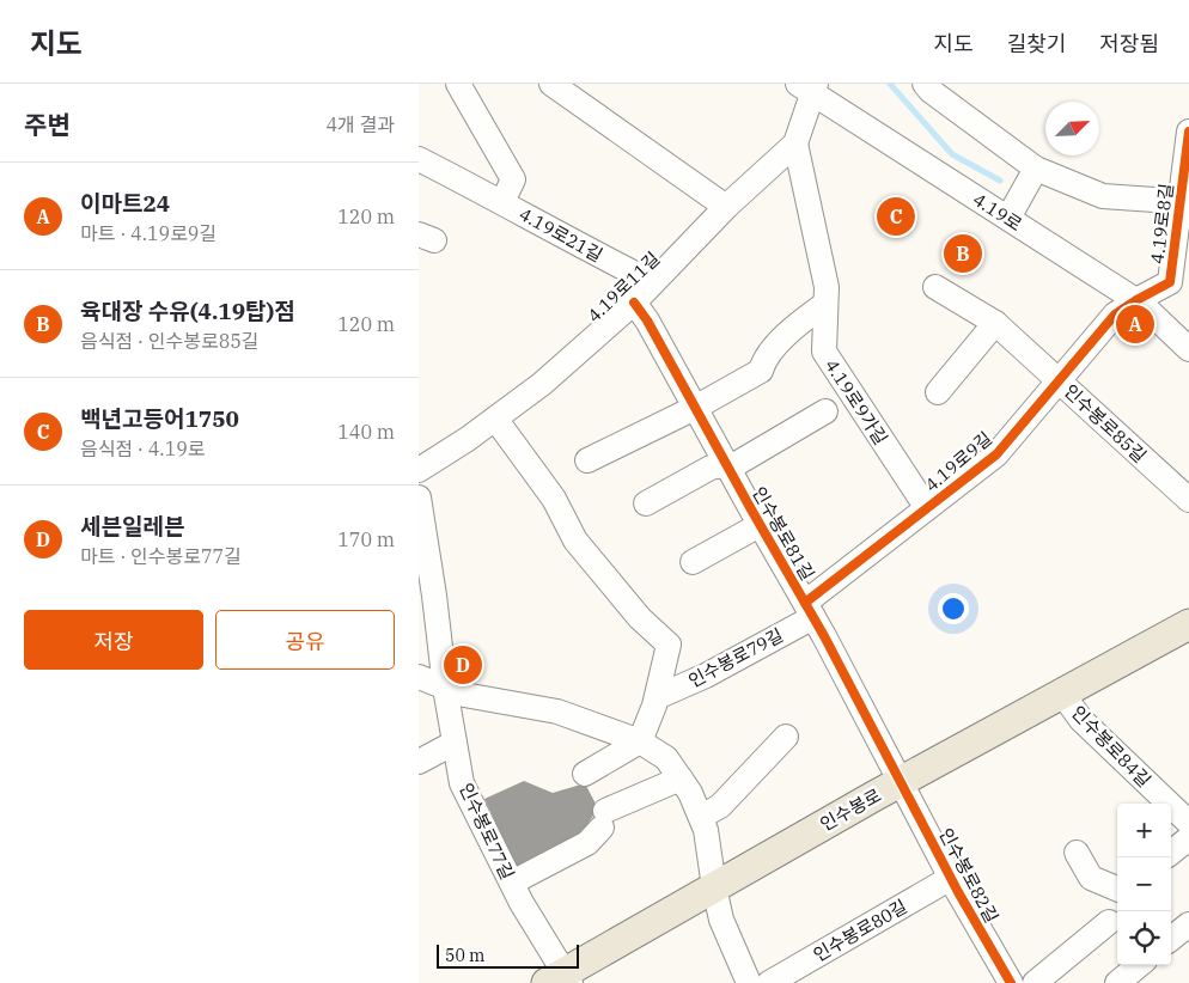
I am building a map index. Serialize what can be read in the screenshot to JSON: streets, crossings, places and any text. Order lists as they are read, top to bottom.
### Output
{
  "streets": {
    "main road": ["인수봉로"],
    "street": [
      "4.19로",
      "4.19로8길",
      "4.19로21길",
      "4.19로11길",
      "4.19로9가길",
      "인수봉로85길",
      "4.19로9길",
      "인수봉로81길",
      "인수봉로79길",
      "인수봉로84길",
      "인수봉로77길",
      "인수봉로82길",
      "인수봉로80길"
    ]
  },
  "crossings": [
    ["4.19로", "4.19로8길"],
    ["4.19로", "4.19로11길"],
    ["4.19로", "4.19로9길"],
    ["4.19로8길", "4.19로9길"],
    ["4.19로21길", "4.19로11길"],
    ["4.19로11길", "4.19로9가길"],
    ["4.19로11길", "인수봉로81길"],
    ["4.19로11길", "인수봉로79길"],
    ["4.19로9가길", "4.19로9길"],
    ["인수봉로85길", "4.19로9길"],
    ["4.19로9길", "인수봉로81길"],
    ["4.19로9길", "인수봉로79길"],
    ["인수봉로81길", "인수봉로79길"],
    ["인수봉로81길", "인수봉로"],
    ["인수봉로81길", "인수봉로82길"],
    ["인수봉로84길", "인수봉로"],
    ["인수봉로", "인수봉로77길"],
    ["인수봉로", "인수봉로82길"],
    ["인수봉로82길", "인수봉로80길"]
  ],
  "scale_bar": "50 m",
  "north": "top right",
  "page": {
    "header": "지도",
    "nav": ["지도", "길찾기", "저장됨"],
    "heading": ["주변", "4개 결과"],
    "list": [
      {
        "mark": "A",
        "name": "이마트24",
        "note": "마트 · 4.19로9길",
        "value": "120 m"
      },
      {
        "mark": "B",
        "name": "육대장 수유(4.19탑)점",
        "note": "음식점 · 인수봉로85길",
        "value": "120 m"
      },
      {
        "mark": "C",
        "name": "백년고등어1750",
        "note": "음식점 · 4.19로",
        "value": "140 m"
      },
      {
        "mark": "D",
        "name": "세븐일레븐",
        "note": "마트 · 인수봉로77길",
        "value": "170 m"
      }
    ],
    "pins": [
      "C",
      "B",
      "A",
      "D"
    ],
    "buttons": ["저장", "공유"],
    "map_buttons": ["+", "−"],
    "scale": "50 m"
  }
}
